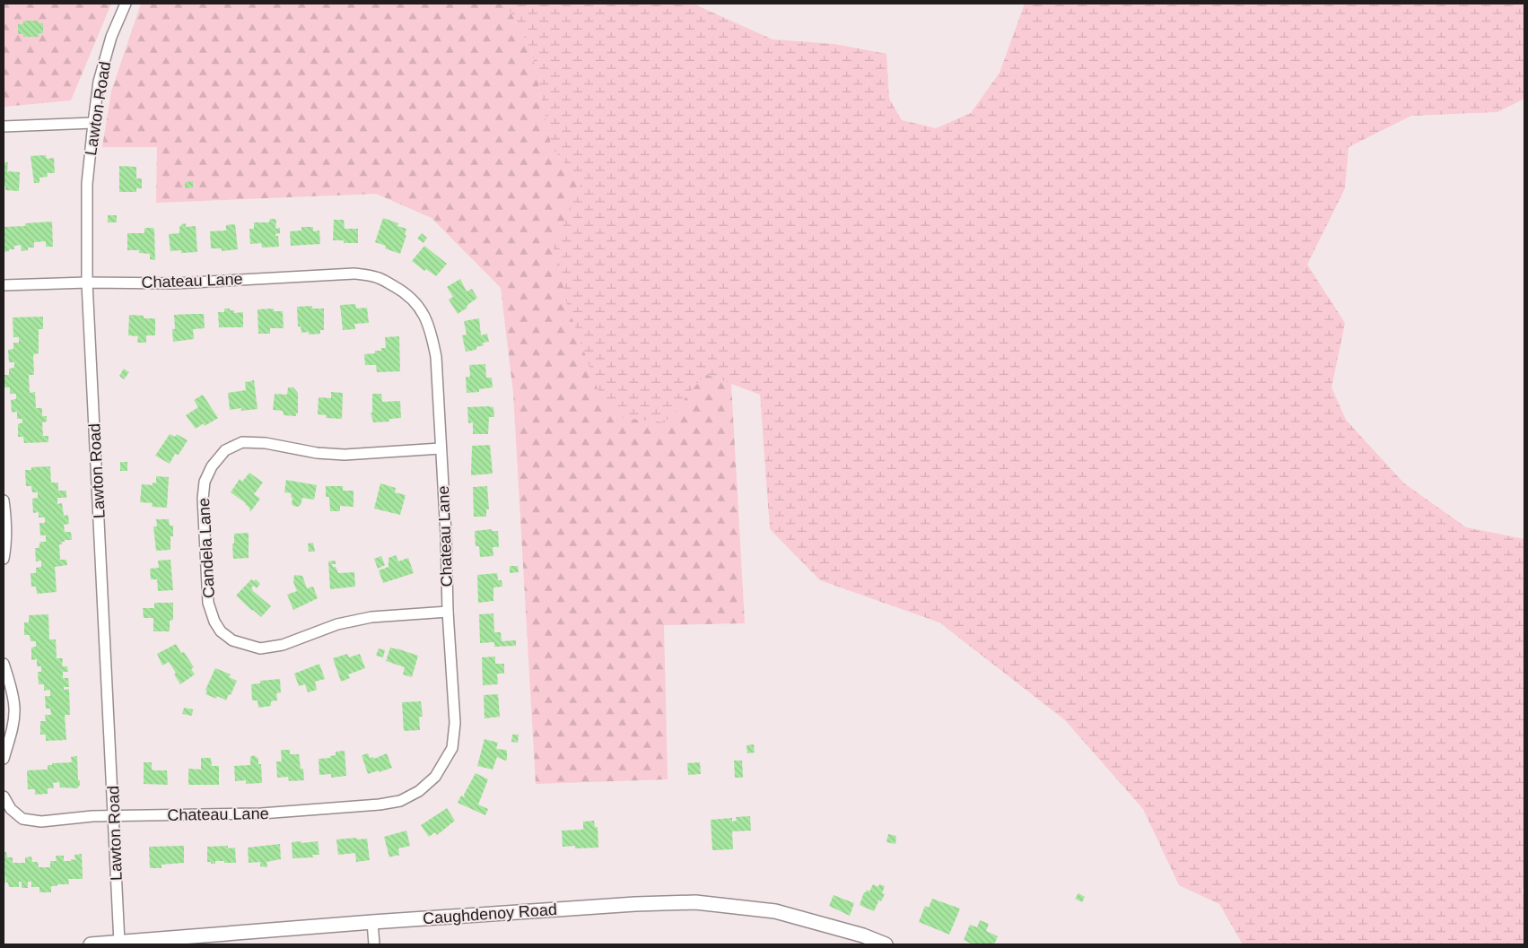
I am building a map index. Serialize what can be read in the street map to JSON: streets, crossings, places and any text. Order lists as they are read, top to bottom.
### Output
{
  "streets": {
    "street": [
      "Lawton Road",
      "Chateau Lane",
      "Candela Lane",
      "Caughdenoy Road"
    ]
  },
  "crossings": [
    ["Lawton Road", "Chateau Lane"],
    ["Lawton Road", "Caughdenoy Road"],
    ["Chateau Lane", "Candela Lane"]
  ]
}
